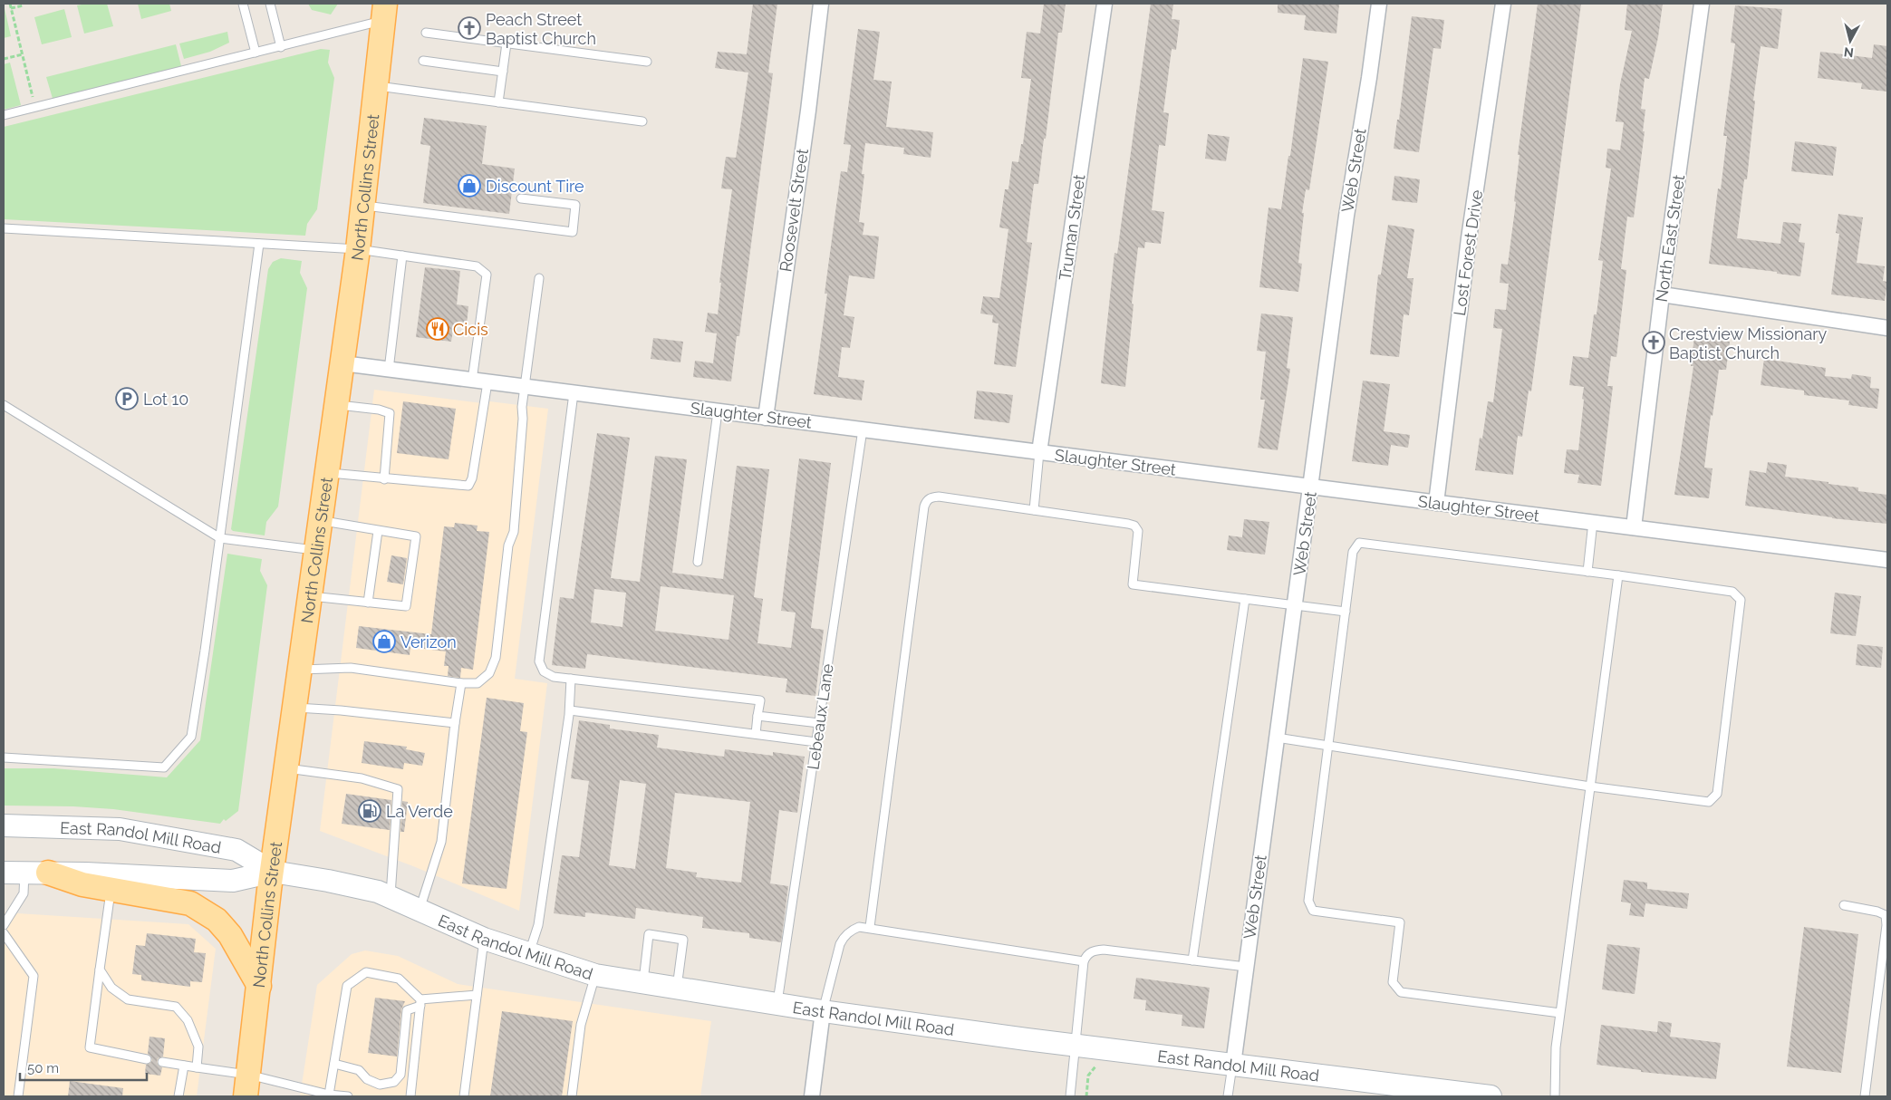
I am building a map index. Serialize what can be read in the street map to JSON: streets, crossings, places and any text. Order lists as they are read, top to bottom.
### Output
{
  "streets": {
    "main road": ["North Collins Street", "East Randol Mill Road"],
    "street": [
      "Web Street",
      "Roosevelt Street",
      "Truman Street",
      "North East Street",
      "Lost Forest Drive",
      "Slaughter Street"
    ],
    "lane": ["Lebeaux Lane"]
  },
  "crossings": [
    ["Web Street", "Slaughter Street"],
    ["Web Street", "East Randol Mill Road"],
    ["North Collins Street", "Slaughter Street"],
    ["North Collins Street", "East Randol Mill Road"],
    ["Roosevelt Street", "Slaughter Street"],
    ["Truman Street", "Slaughter Street"],
    ["North East Street", "Slaughter Street"],
    ["Lost Forest Drive", "Slaughter Street"],
    ["Slaughter Street", "Lebeaux Lane"],
    ["Lebeaux Lane", "East Randol Mill Road"]
  ],
  "places": {
    "church": ["Peach Street Baptist Church", "Crestview Missionary Baptist Church"],
    "shop": ["Discount Tire", "Verizon"],
    "restaurant": ["Cicis"],
    "parking": ["Lot 10"],
    "fuel station": ["La Verde"]
  },
  "scale_bar": "50 m",
  "north": "bottom"
}
